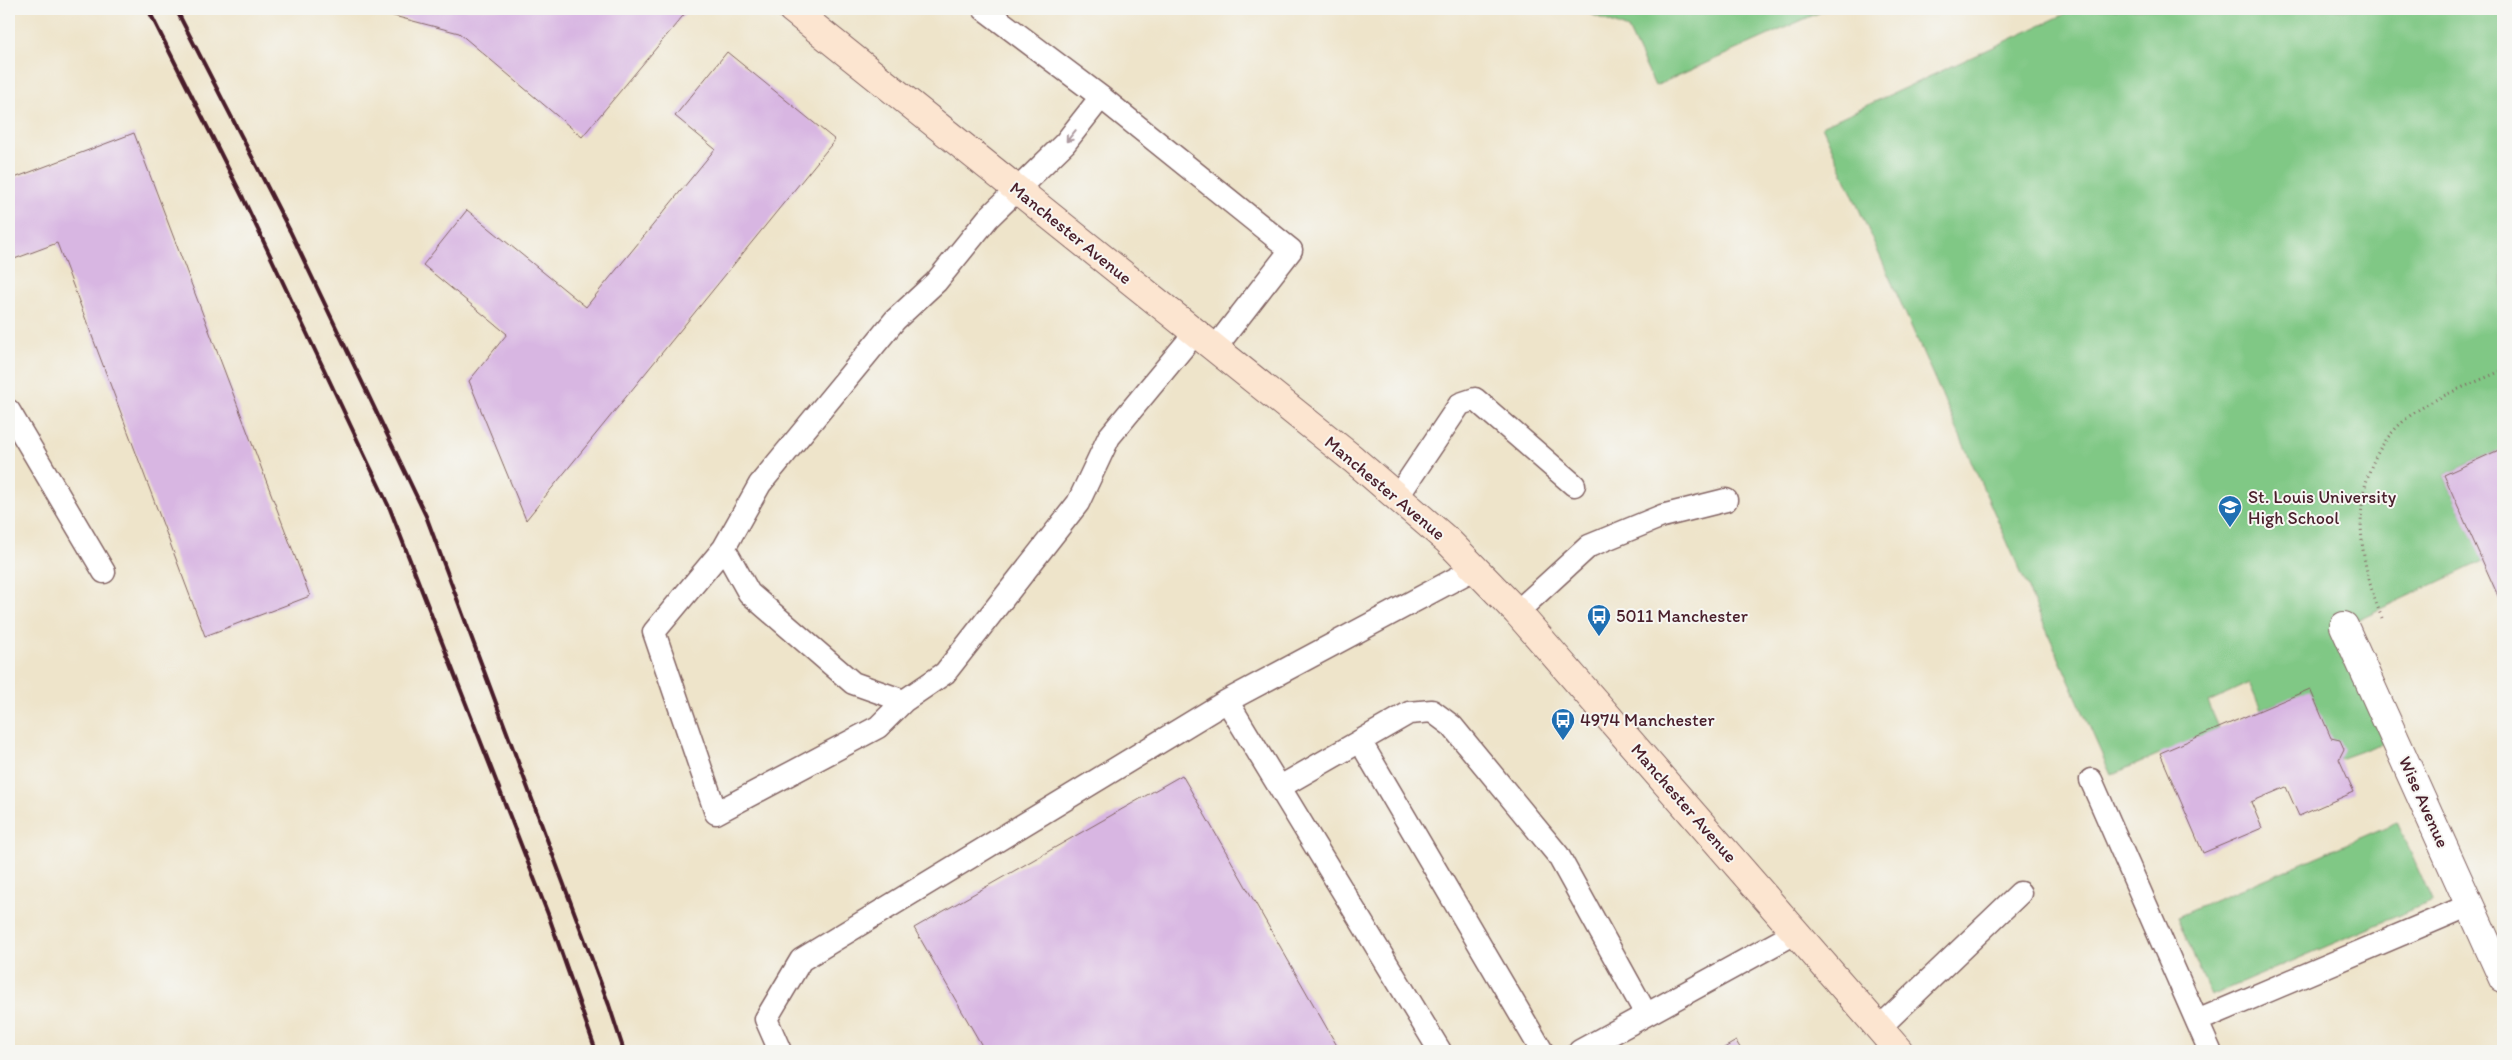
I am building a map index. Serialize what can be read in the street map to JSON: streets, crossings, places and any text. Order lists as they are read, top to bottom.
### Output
{
  "streets": {
    "main road": ["Manchester Avenue"],
    "street": ["Wise Avenue"]
  },
  "places": {
    "school or university": ["St. Louis University High School"],
    "bus stop": ["5011 Manchester", "4974 Manchester"]
  }
}
